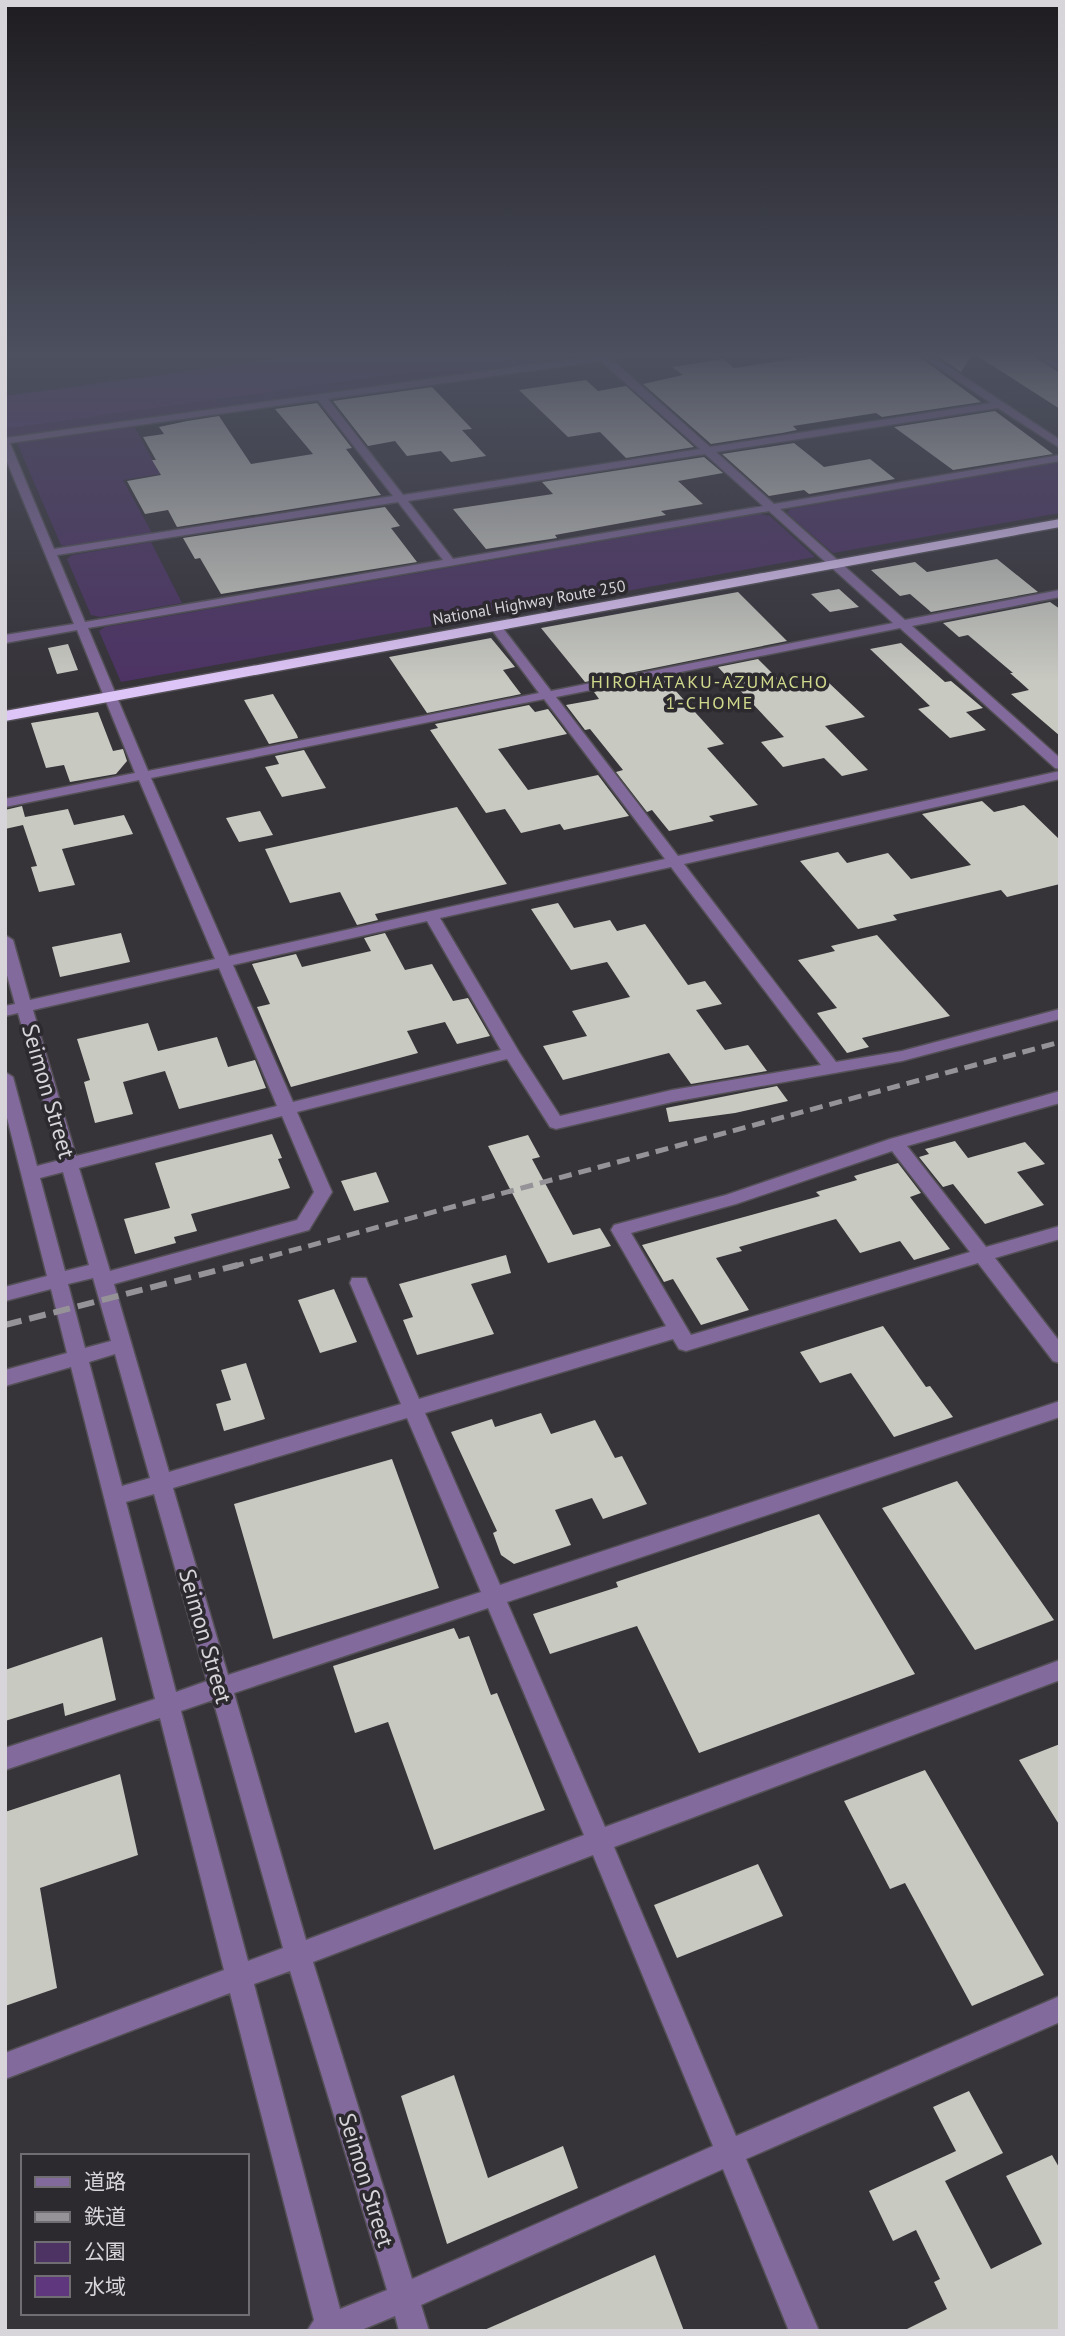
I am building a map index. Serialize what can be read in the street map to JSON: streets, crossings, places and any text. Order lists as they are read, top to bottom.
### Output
{
  "streets": {
    "highway": ["National Highway Route 250"],
    "street": ["Seimon Street"]
  },
  "districts": ["HIROHATAKU-AZUMACHO 1-CHOME"],
  "legend": [
    "道路",
    "鉄道",
    "公園",
    "水域"
  ]
}
